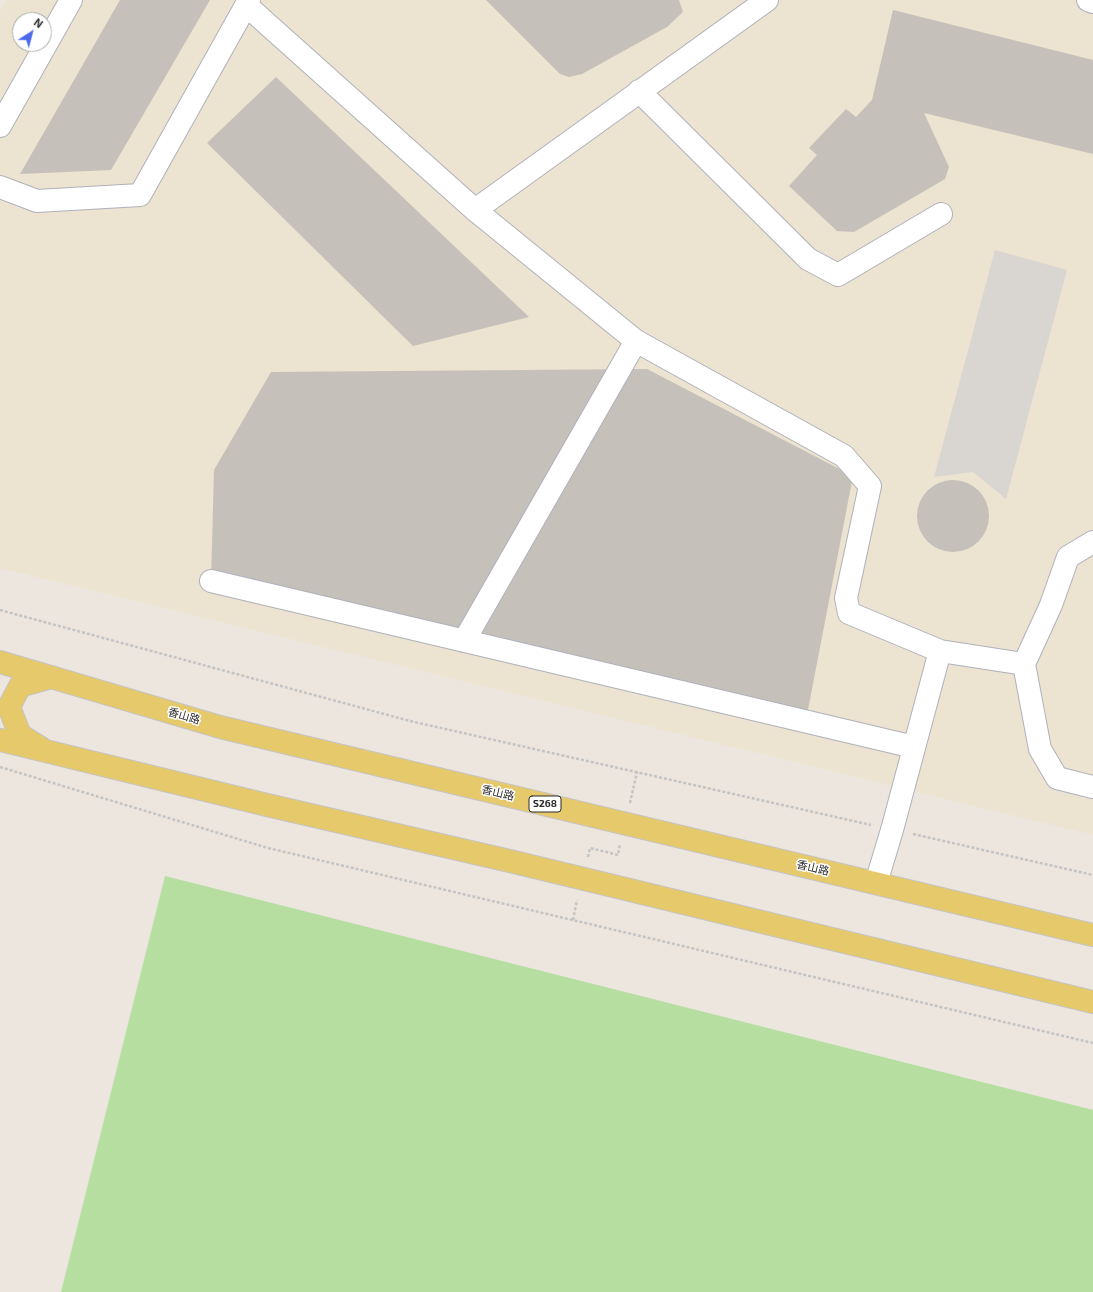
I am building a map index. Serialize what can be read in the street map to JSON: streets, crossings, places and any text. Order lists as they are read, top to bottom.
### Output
{
  "streets": {
    "main road": ["香山路", "S268"]
  },
  "north": "top right"
}
